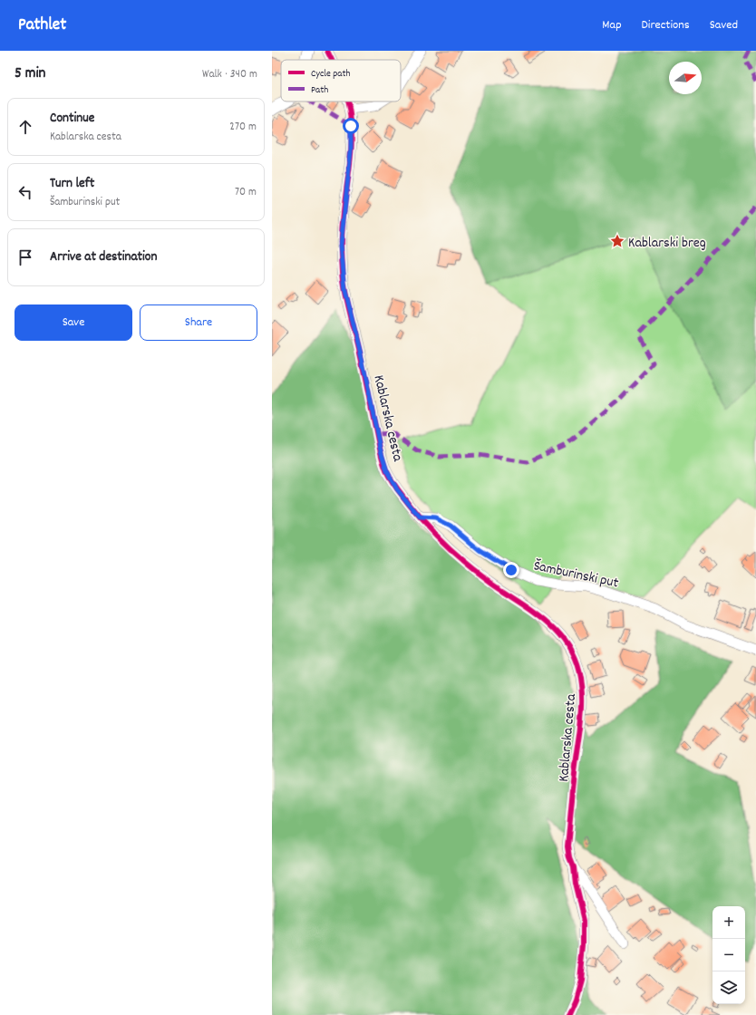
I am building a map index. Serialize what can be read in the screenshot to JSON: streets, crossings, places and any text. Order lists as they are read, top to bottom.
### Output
{
  "streets": {
    "street": ["Kablarska cesta", "Šamburinski put"]
  },
  "crossings": [
    ["Kablarska cesta", "Šamburinski put"]
  ],
  "places": {
    "place": ["Kablarski breg"]
  },
  "legend": ["Cycle path", "Path"],
  "north": "right",
  "page": {
    "header": "Pathlet",
    "nav": ["Map", "Directions", "Saved"],
    "heading": ["5 min", "Walk · 340 m"],
    "list": [
      ["Continue", "Kablarska cesta", "270 m"],
      ["Turn left", "Šamburinski put", "70 m"],
      "Arrive at destination"
    ],
    "buttons": ["Save", "Share"],
    "map_buttons": ["+", "−"]
  }
}
